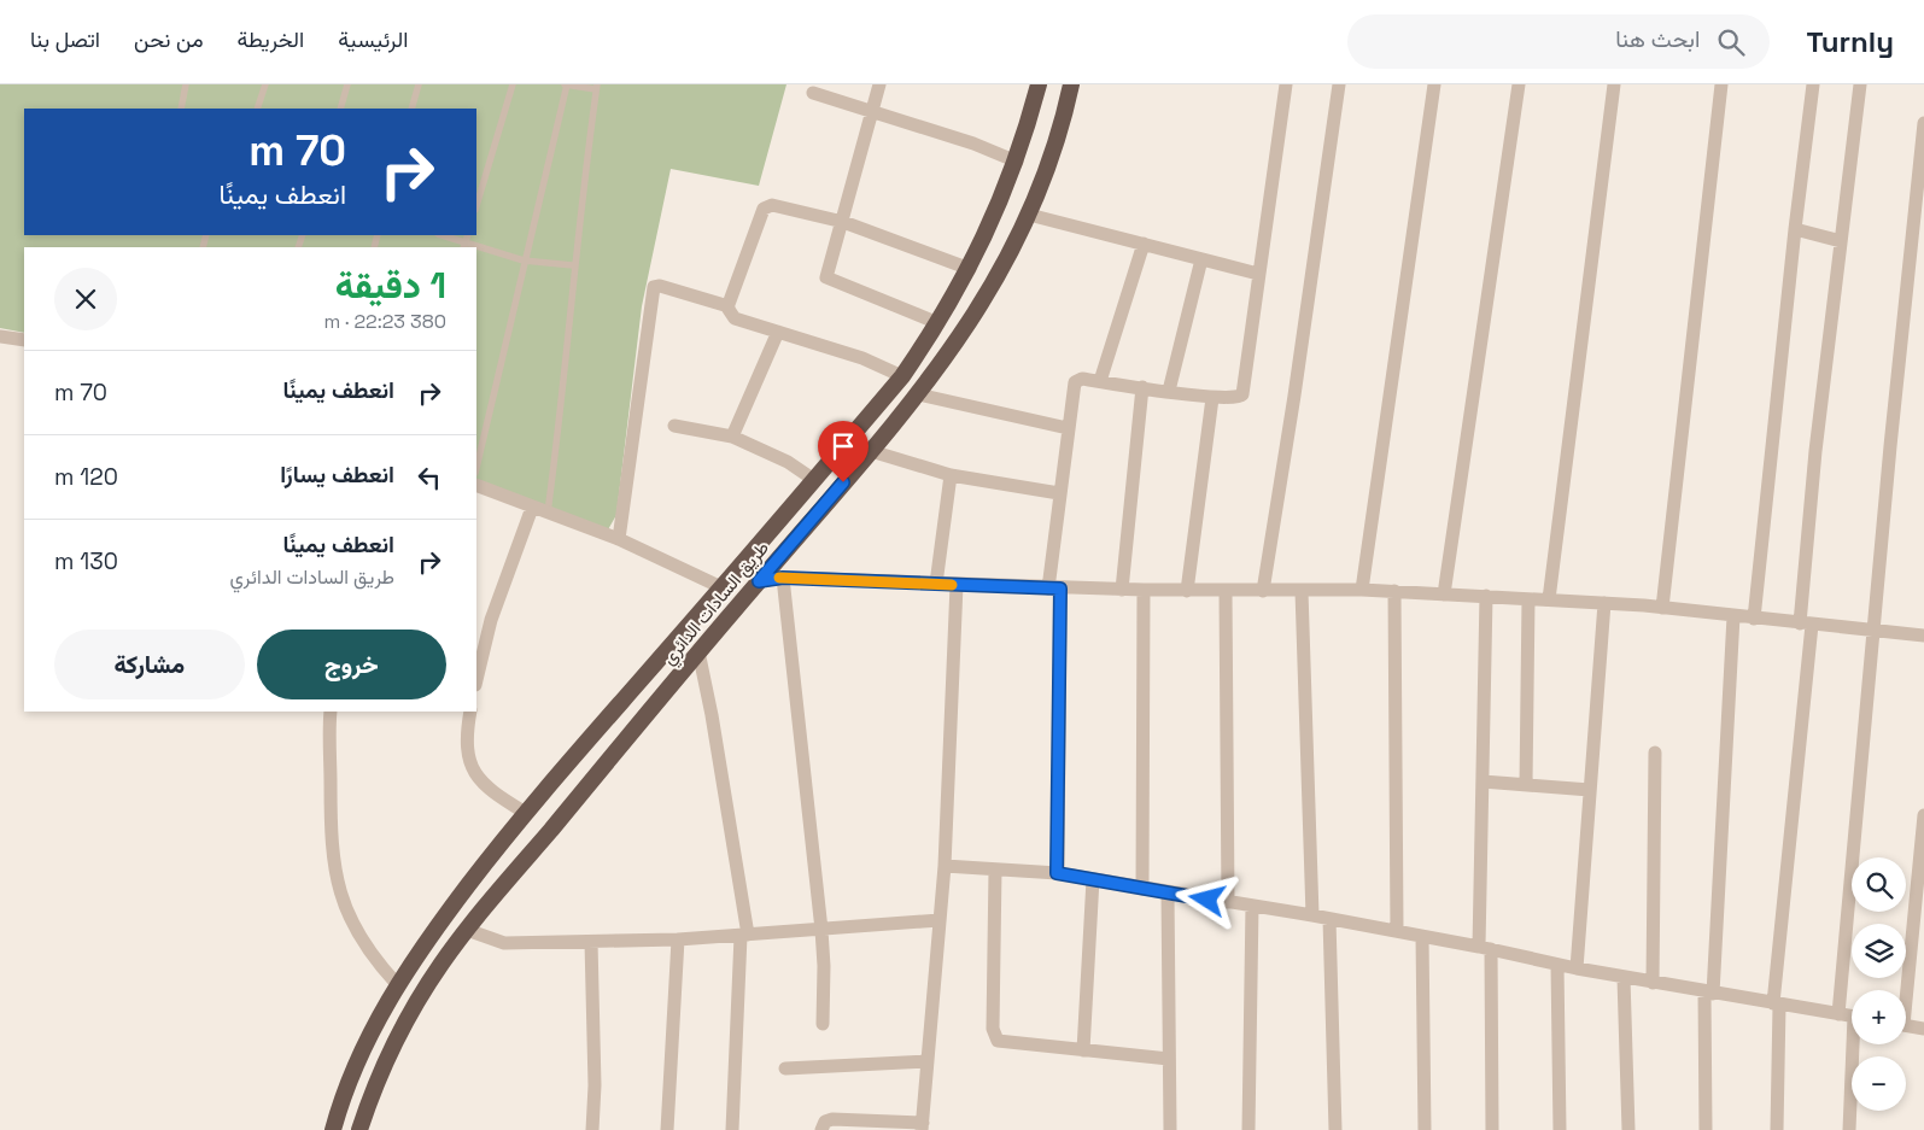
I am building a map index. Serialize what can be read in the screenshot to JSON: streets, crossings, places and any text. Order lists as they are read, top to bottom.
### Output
{
  "streets": {
    "highway": ["طريق السادات الدائري"]
  },
  "page": {
    "header": "Turnly",
    "search": "ابحث هنا",
    "nav": [
      "الرئيسية",
      "الخريطة",
      "من نحن",
      "اتصل بنا"
    ],
    "turn": ["70 m", "انعطف يمينًا"],
    "heading": ["1 دقيقة", "380 m · 22:23"],
    "list": [
      {
        "name": "انعطف يمينًا",
        "value": "70 m"
      },
      {
        "name": "انعطف يسارًا",
        "value": "120 m"
      },
      {
        "name": "انعطف يمينًا",
        "note": "طريق السادات الدائري",
        "value": "130 m"
      }
    ],
    "buttons": ["خروج", "مشاركة"],
    "map_buttons": ["+", "−"]
  }
}
